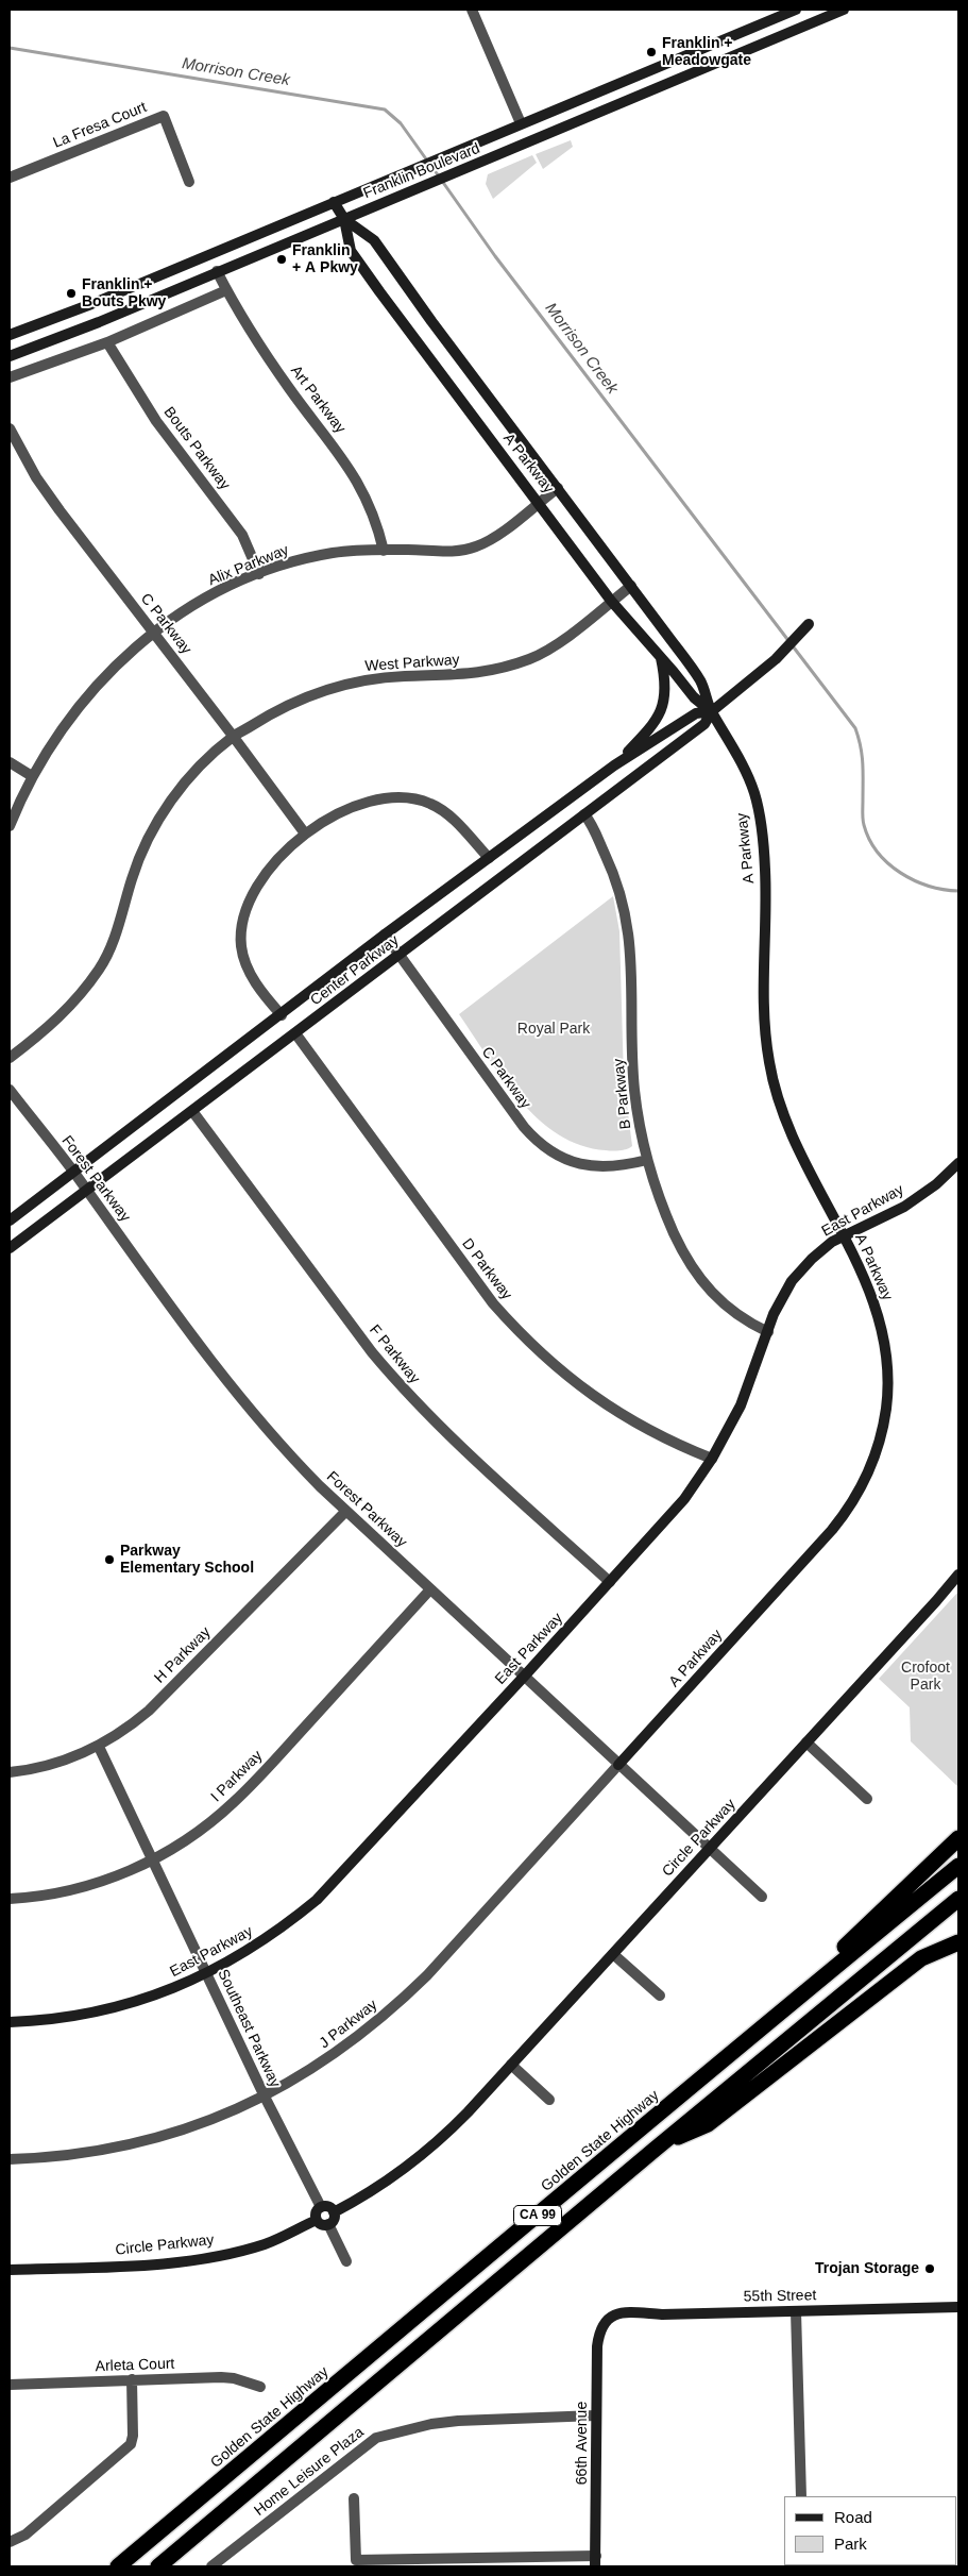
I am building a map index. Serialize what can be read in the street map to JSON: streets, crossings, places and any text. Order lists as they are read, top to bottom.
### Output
{
  "streets": {
    "highway": ["Golden State Highway", "CA 99"],
    "street": [
      "La Fresa Court",
      "Franklin Boulevard",
      "Art Parkway",
      "Bouts Parkway",
      "A Parkway",
      "Alix Parkway",
      "C Parkway",
      "West Parkway",
      "Center Parkway",
      "B Parkway",
      "Forest Parkway",
      "East Parkway",
      "D Parkway",
      "F Parkway",
      "H Parkway",
      "I Parkway",
      "Circle Parkway",
      "J Parkway",
      "Southeast Parkway",
      "55th Street",
      "Arleta Court",
      "66th Avenue",
      "Home Leisure Plaza"
    ]
  },
  "crossings": [
    ["Franklin Boulevard", "Art Parkway"],
    ["Franklin Boulevard", "A Parkway"],
    ["Art Parkway", "Alix Parkway"],
    ["Bouts Parkway", "Alix Parkway"],
    ["A Parkway", "Alix Parkway"],
    ["A Parkway", "West Parkway"],
    ["A Parkway", "Center Parkway"],
    ["A Parkway", "Forest Parkway"],
    ["A Parkway", "East Parkway"],
    ["A Parkway", "J Parkway"],
    ["Alix Parkway", "C Parkway"],
    ["C Parkway", "West Parkway"],
    ["C Parkway", "Center Parkway"],
    ["C Parkway", "B Parkway"],
    ["Center Parkway", "B Parkway"],
    ["Center Parkway", "Forest Parkway"],
    ["Center Parkway", "D Parkway"],
    ["Center Parkway", "F Parkway"],
    ["B Parkway", "East Parkway"],
    ["Forest Parkway", "East Parkway"],
    ["Forest Parkway", "H Parkway"],
    ["Forest Parkway", "I Parkway"],
    ["Forest Parkway", "Circle Parkway"],
    ["Forest Parkway", "J Parkway"],
    ["East Parkway", "D Parkway"],
    ["East Parkway", "F Parkway"],
    ["East Parkway", "Southeast Parkway"],
    ["H Parkway", "Southeast Parkway"],
    ["I Parkway", "Southeast Parkway"],
    ["Circle Parkway", "Southeast Parkway"],
    ["J Parkway", "Southeast Parkway"],
    ["55th Street", "66th Avenue"],
    ["66th Avenue", "Home Leisure Plaza"]
  ],
  "water": ["Morrison Creek"],
  "parks": ["Royal Park", "Crofoot Park"],
  "places": [
    "Franklin + Meadowgate",
    "Franklin + A Pkwy",
    "Franklin + Bouts Pkwy",
    "Parkway Elementary School",
    "Trojan Storage"
  ],
  "legend": ["Road", "Park"]
}
